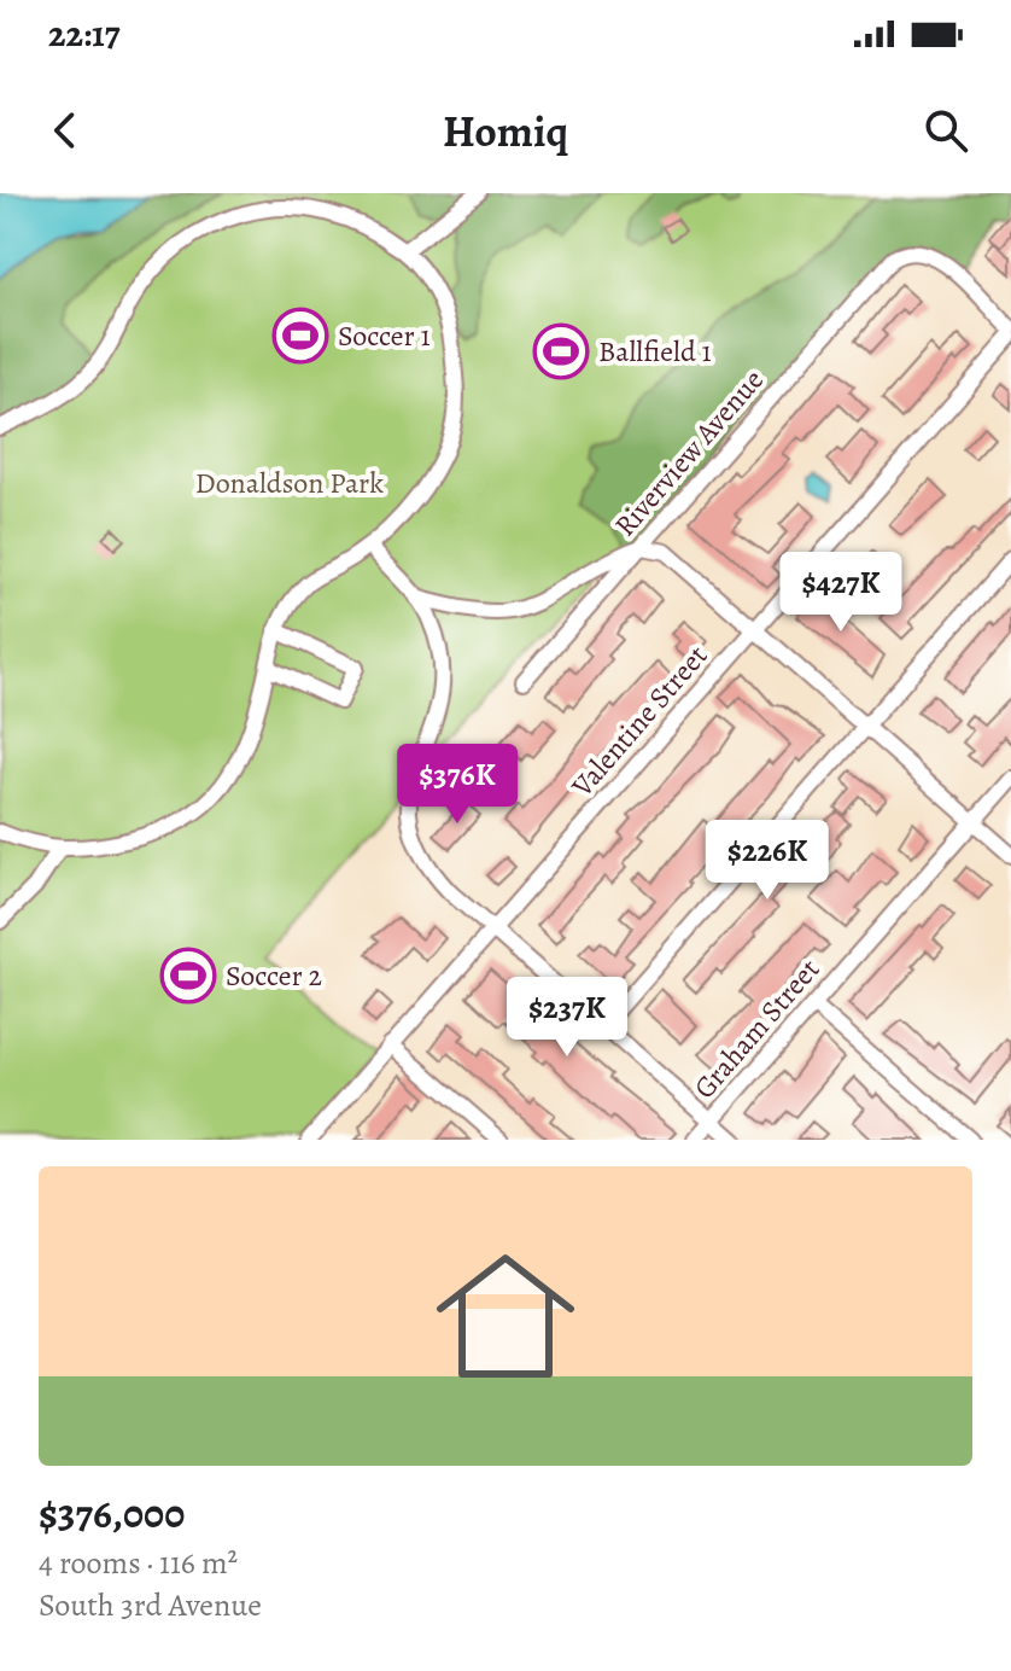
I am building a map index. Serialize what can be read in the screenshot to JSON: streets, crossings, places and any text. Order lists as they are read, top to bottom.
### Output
{
  "streets": {
    "street": ["Riverview Avenue", "Valentine Street", "Graham Street"]
  },
  "parks": ["Donaldson Park"],
  "places": {
    "sports": ["Soccer 1", "Ballfield 1", "Soccer 2"]
  },
  "page": {
    "status": "22:17",
    "header": "Homiq",
    "price": [
      "$427K",
      "$376K",
      "$226K",
      "$237K"
    ],
    "list": [
      {
        "name": "$376,000",
        "note": "4 rooms · 116 m² · South 3rd Avenue"
      }
    ]
  }
}
